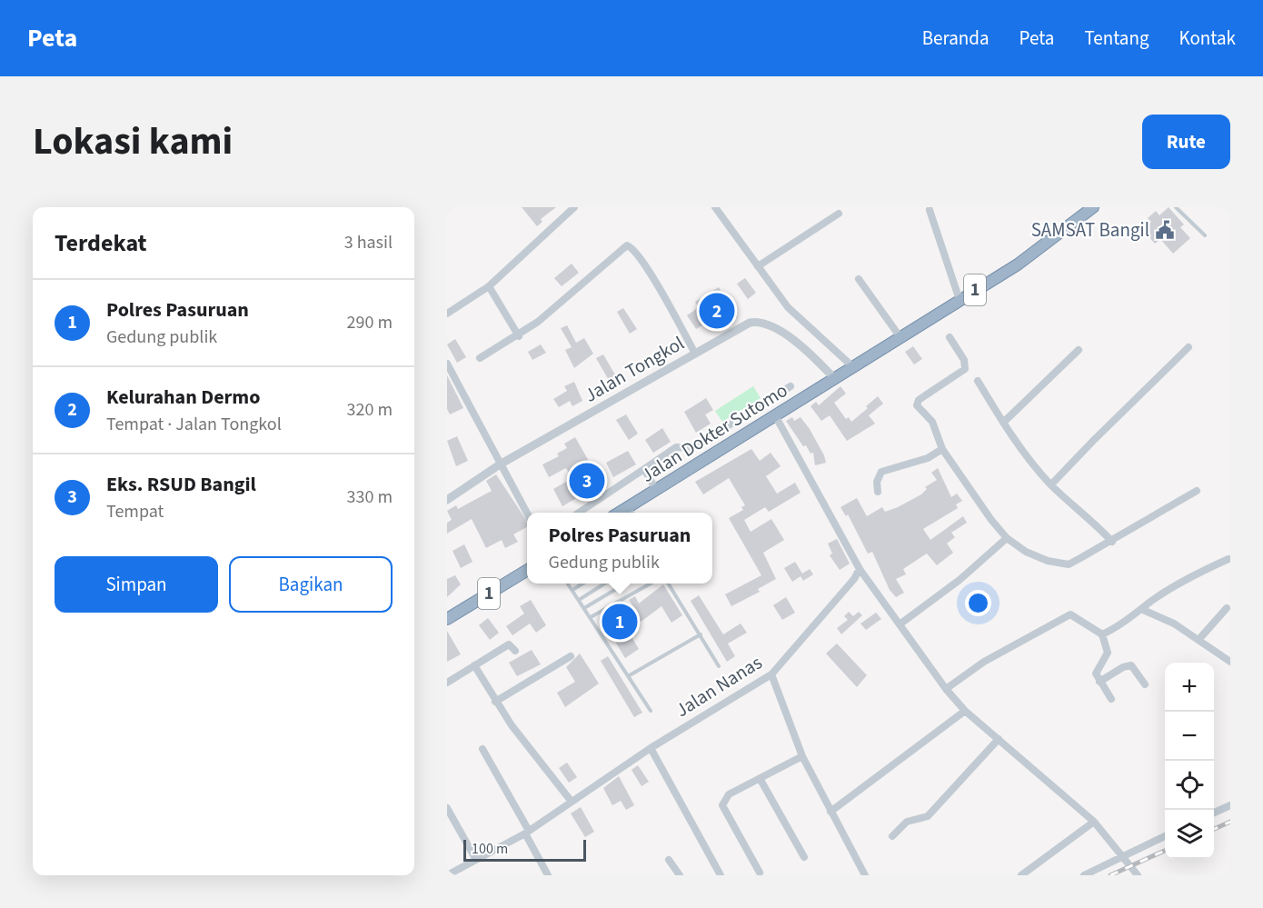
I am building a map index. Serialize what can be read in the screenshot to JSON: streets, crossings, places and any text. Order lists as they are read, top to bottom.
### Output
{
  "streets": {
    "highway": ["1", "Jalan Dokter Sutomo"],
    "street": ["Jalan Tongkol", "Jalan Nanas"]
  },
  "crossings": [
    ["1", "Jalan Tongkol"],
    ["1", "Jalan Dokter Sutomo"],
    ["Jalan Tongkol", "Jalan Dokter Sutomo"]
  ],
  "places": {
    "public building": ["SAMSAT Bangil"]
  },
  "scale_bar": "100 m",
  "page": {
    "header": "Peta",
    "nav": [
      "Beranda",
      "Peta",
      "Tentang",
      "Kontak"
    ],
    "title": "Lokasi kami",
    "buttons": [
      "Rute",
      ["Simpan", "Bagikan"]
    ],
    "heading": ["Terdekat", "3 hasil"],
    "list": [
      {
        "mark": "1",
        "name": "Polres Pasuruan",
        "note": "Gedung publik",
        "value": "290 m"
      },
      {
        "mark": "2",
        "name": "Kelurahan Dermo",
        "note": "Tempat · Jalan Tongkol",
        "value": "320 m"
      },
      {
        "mark": "3",
        "name": "Eks. RSUD Bangil",
        "note": "Tempat",
        "value": "330 m"
      }
    ],
    "pins": ["2", "3", "1"],
    "popup": ["Polres Pasuruan", "Gedung publik"],
    "map_buttons": ["+", "−"],
    "scale": "100 m"
  }
}
